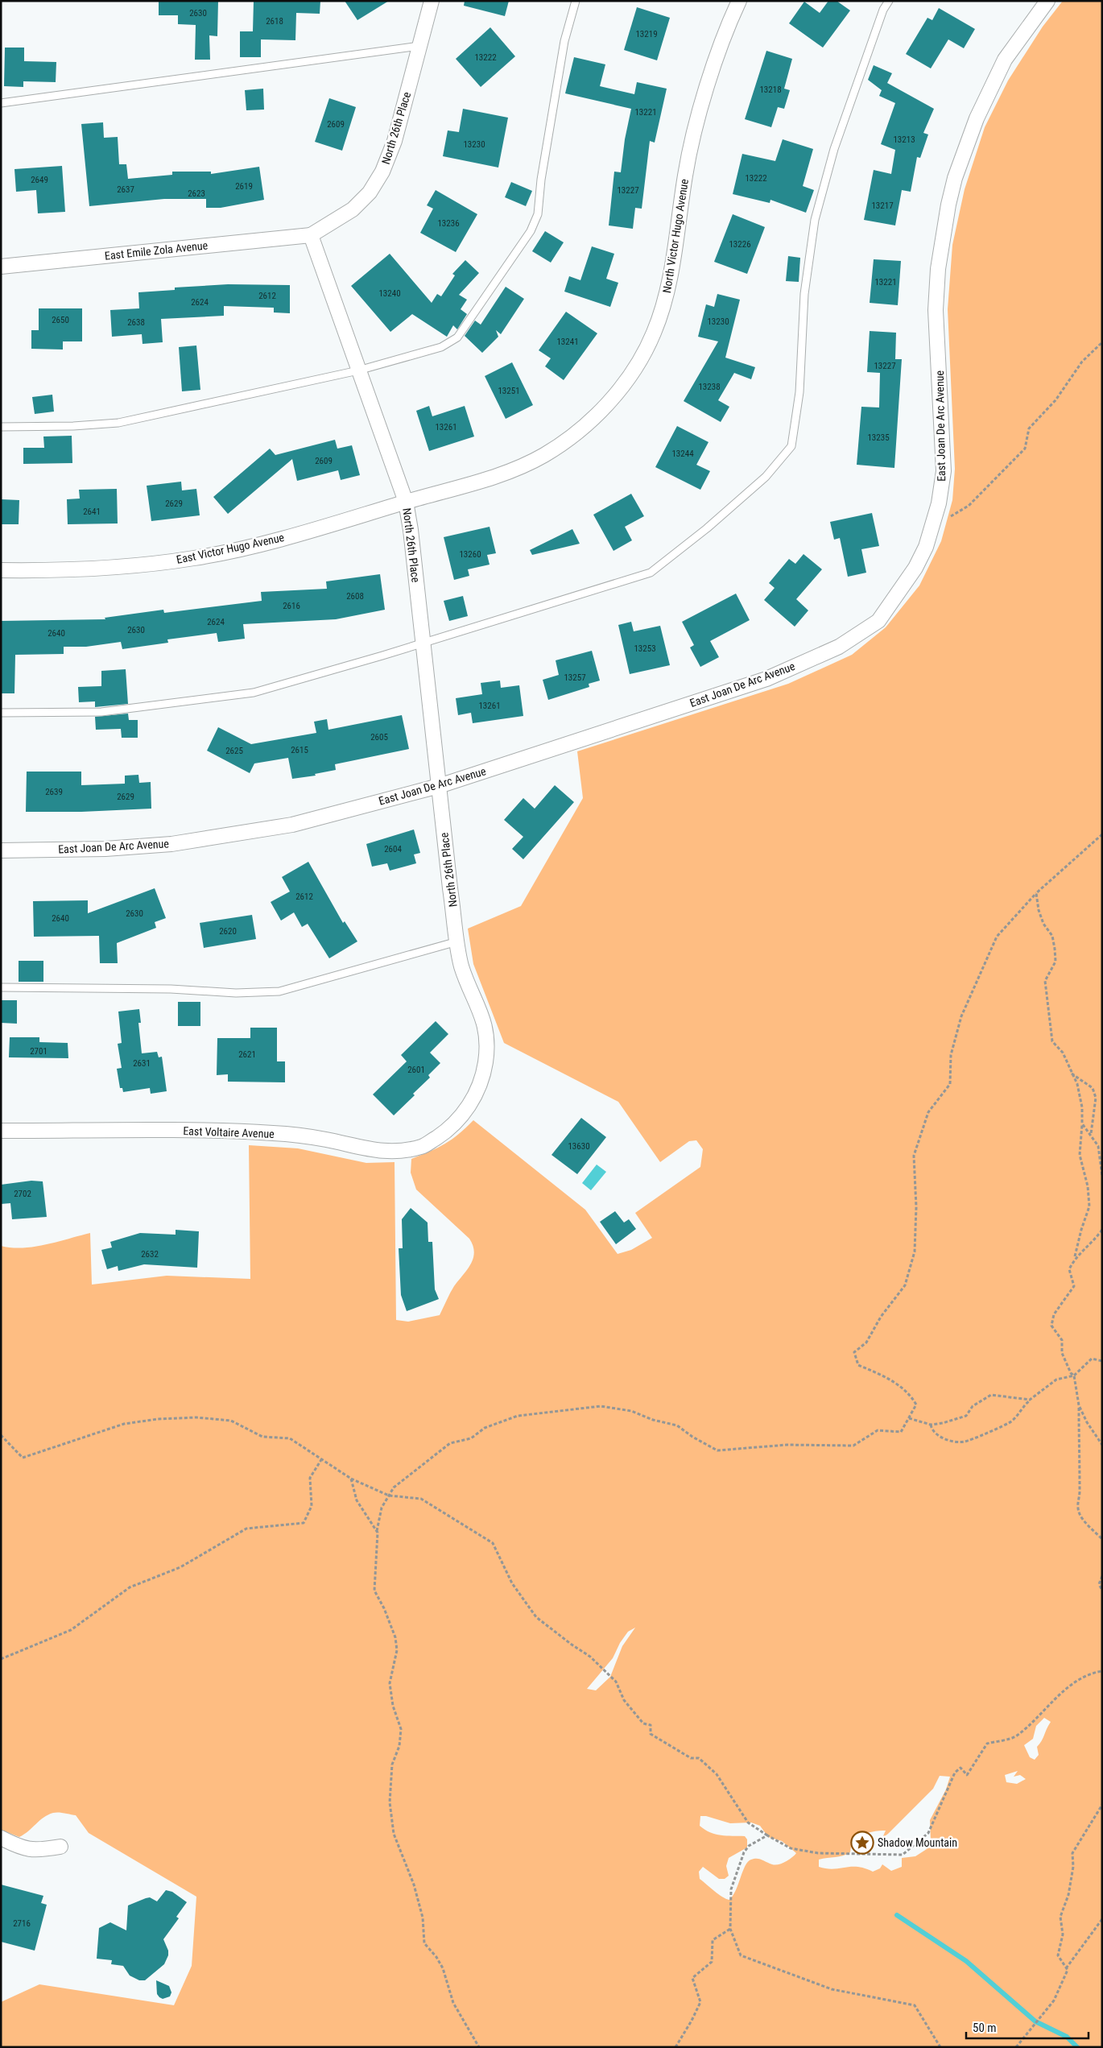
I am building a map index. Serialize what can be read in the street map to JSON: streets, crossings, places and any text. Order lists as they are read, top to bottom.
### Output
{
  "streets": {
    "street": [
      "North 26th Place",
      "North Victor Hugo Avenue",
      "East Emile Zola Avenue",
      "East Joan De Arc Avenue",
      "East Victor Hugo Avenue",
      "East Voltaire Avenue"
    ]
  },
  "crossings": [
    ["North 26th Place", "North Victor Hugo Avenue"],
    ["North 26th Place", "East Emile Zola Avenue"],
    ["North 26th Place", "East Joan De Arc Avenue"],
    ["North 26th Place", "East Victor Hugo Avenue"],
    ["North 26th Place", "East Voltaire Avenue"],
    ["North Victor Hugo Avenue", "East Victor Hugo Avenue"]
  ],
  "places": {
    "place": ["Shadow Mountain"]
  },
  "house_numbers": [
    "2630",
    "2618",
    "13219",
    "13222",
    "13218",
    "13221",
    "2609",
    "13213",
    "13230",
    "13222",
    "2649",
    "2619",
    "2637",
    "13227",
    "2623",
    "13217",
    "13236",
    "13226",
    "13221",
    "13240",
    "2612",
    "2624",
    "2650",
    "13230",
    "2638",
    "13241",
    "13227",
    "13238",
    "13251",
    "13261",
    "13235",
    "13244",
    "2609",
    "2629",
    "2641",
    "13260",
    "2608",
    "2616",
    "2624",
    "2630",
    "2640",
    "13253",
    "13257",
    "13261",
    "2605",
    "2615",
    "2625",
    "2639",
    "2629",
    "2604",
    "2612",
    "2630",
    "2640",
    "2620",
    "2701",
    "2621",
    "2631",
    "2601",
    "13630",
    "2702",
    "2632",
    "2716"
  ],
  "scale_bar": "50 m"
}
